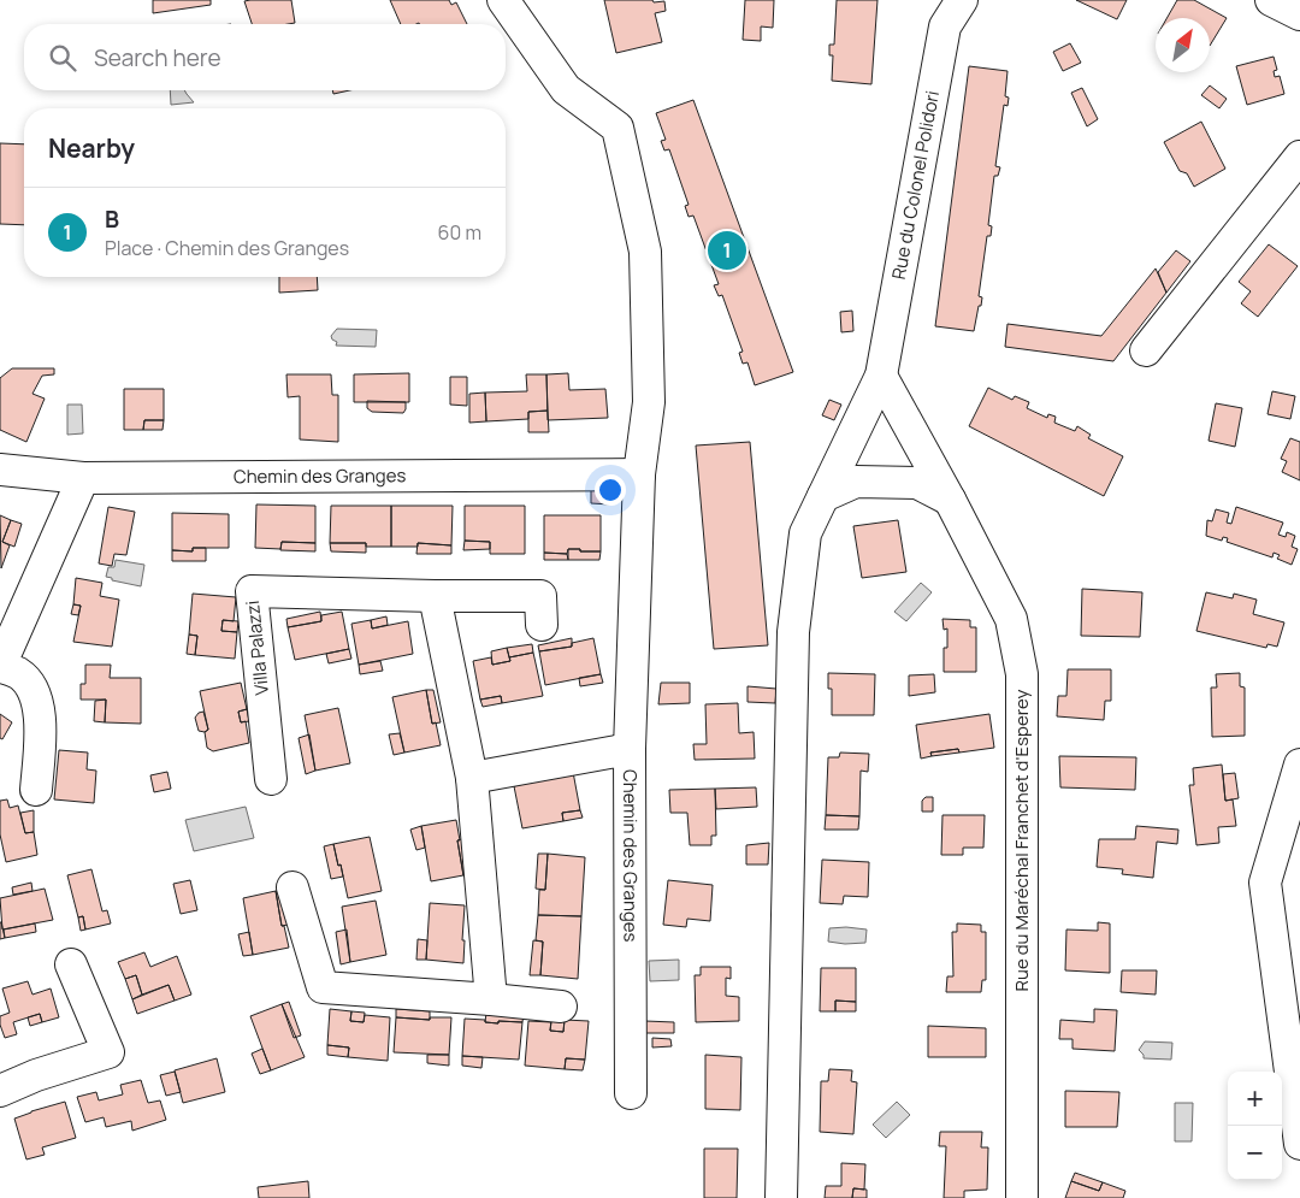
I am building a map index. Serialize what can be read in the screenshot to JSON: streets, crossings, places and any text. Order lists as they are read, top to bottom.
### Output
{
  "streets": {
    "street": [
      "Rue du Colonel Polidori",
      "Chemin des Granges",
      "Villa Palazzi",
      "Rue du Maréchal Franchet d'Esperey"
    ]
  },
  "crossings": [
    ["Rue du Colonel Polidori", "Rue du Maréchal Franchet d'Esperey"]
  ],
  "north": "top right",
  "page": {
    "search": "Search here",
    "heading": "Nearby",
    "list": [
      {
        "mark": "1",
        "name": "B",
        "note": "Place · Chemin des Granges",
        "value": "60 m"
      }
    ],
    "pins": "1",
    "map_buttons": ["+", "−"]
  }
}
